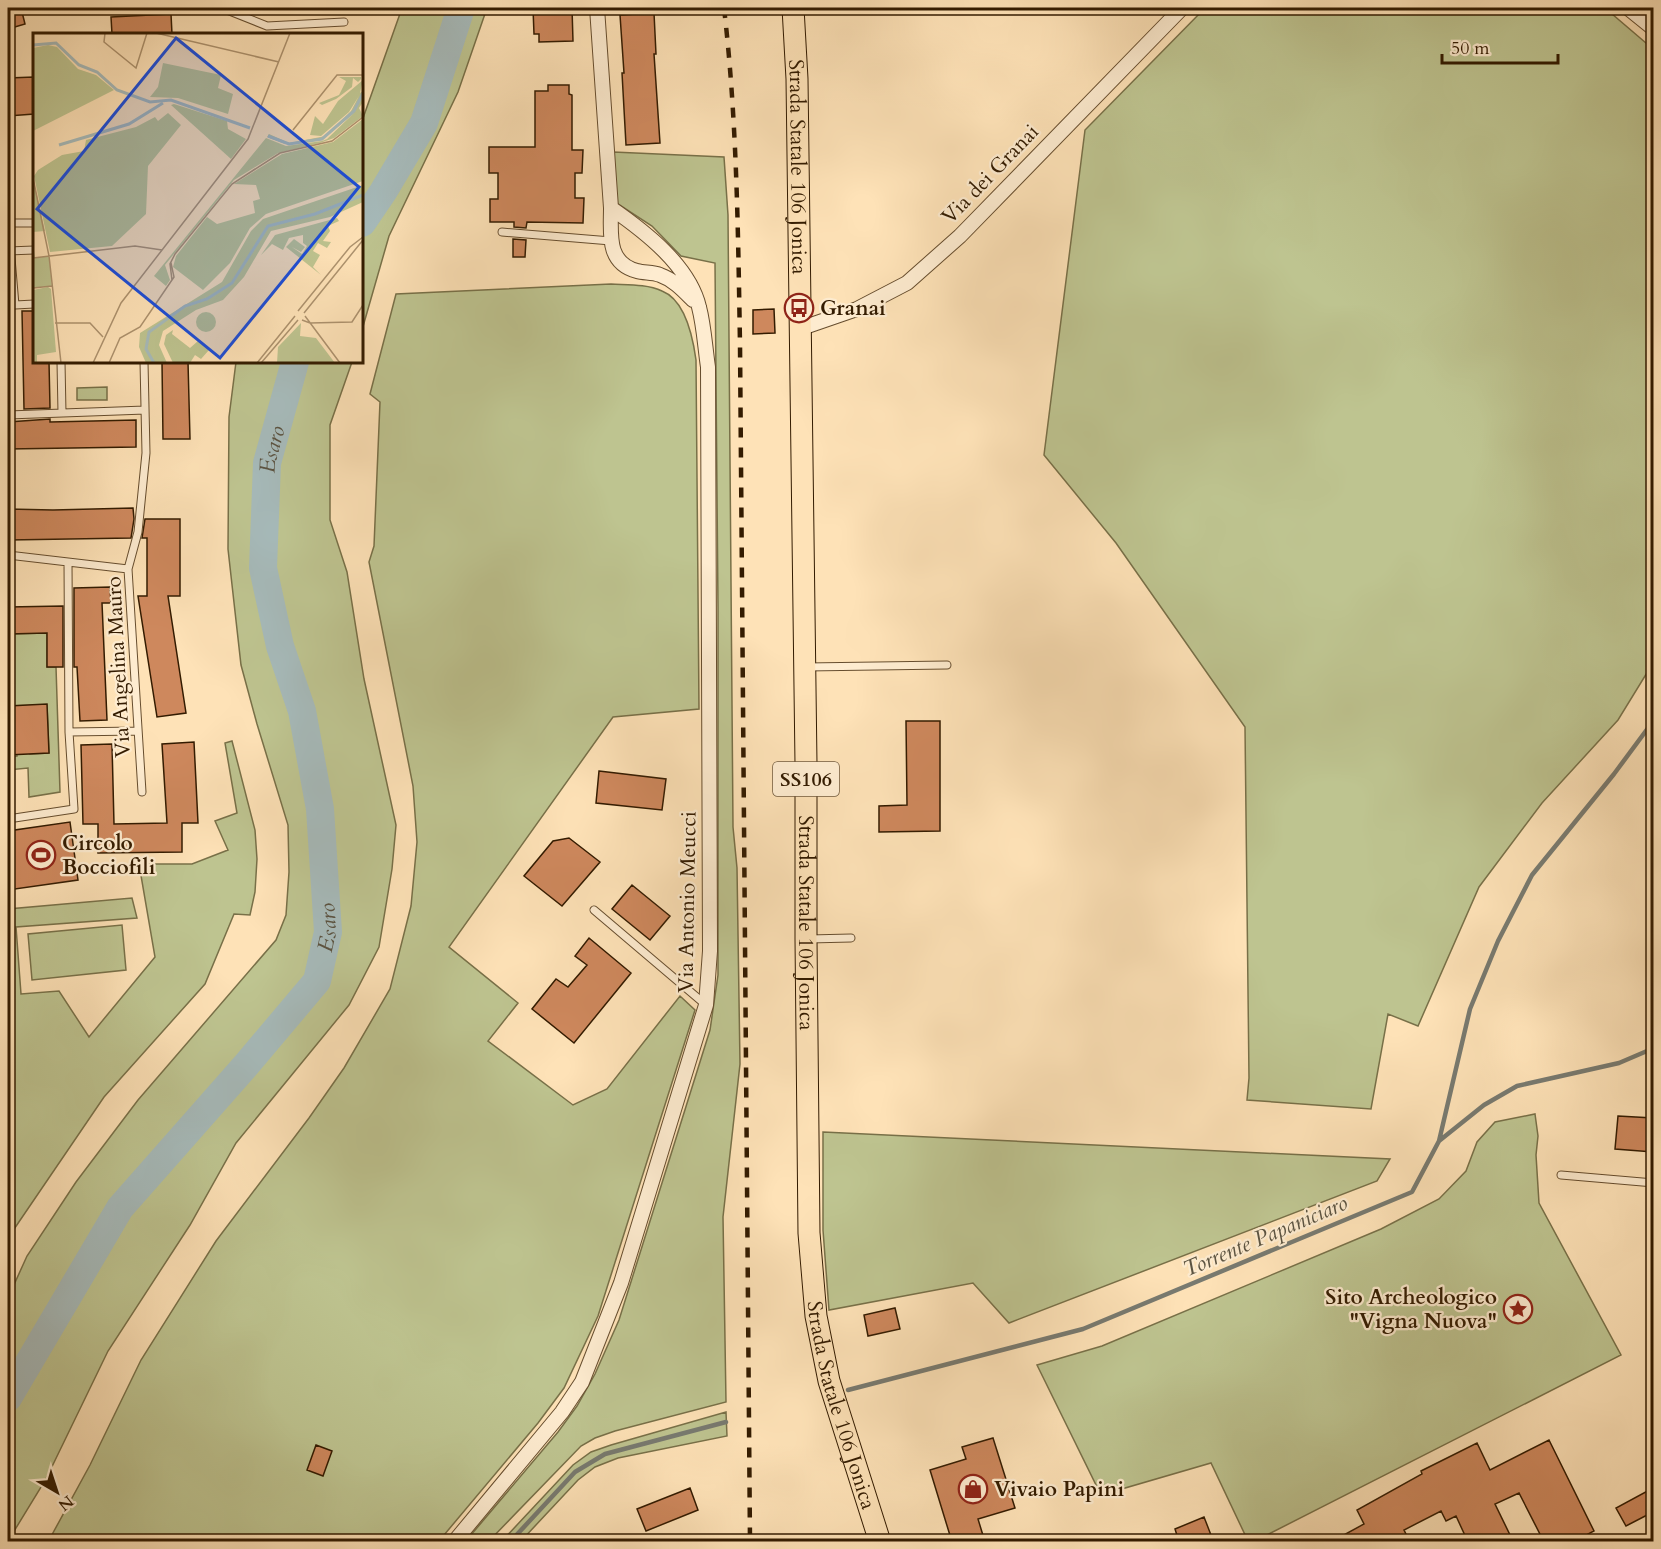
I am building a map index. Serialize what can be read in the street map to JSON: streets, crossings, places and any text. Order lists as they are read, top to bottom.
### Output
{
  "streets": {
    "main road": ["Strada Statale 106 Jonica", "SS106"],
    "street": ["Via dei Granai", "Via Antonio Meucci"],
    "lane": ["Via Angelina Mauro"]
  },
  "crossings": [
    ["Strada Statale 106 Jonica", "Via dei Granai"]
  ],
  "water": ["Esaro", "Torrente Papaniciaro"],
  "places": {
    "bus stop": ["Granai"],
    "sports": ["Circolo Bocciofili"],
    "place": ["Sito Archeologico \"Vigna Nuova\""],
    "shop": ["Vivaio Papini"]
  },
  "scale_bar": "50 m",
  "north": "bottom right"
}
